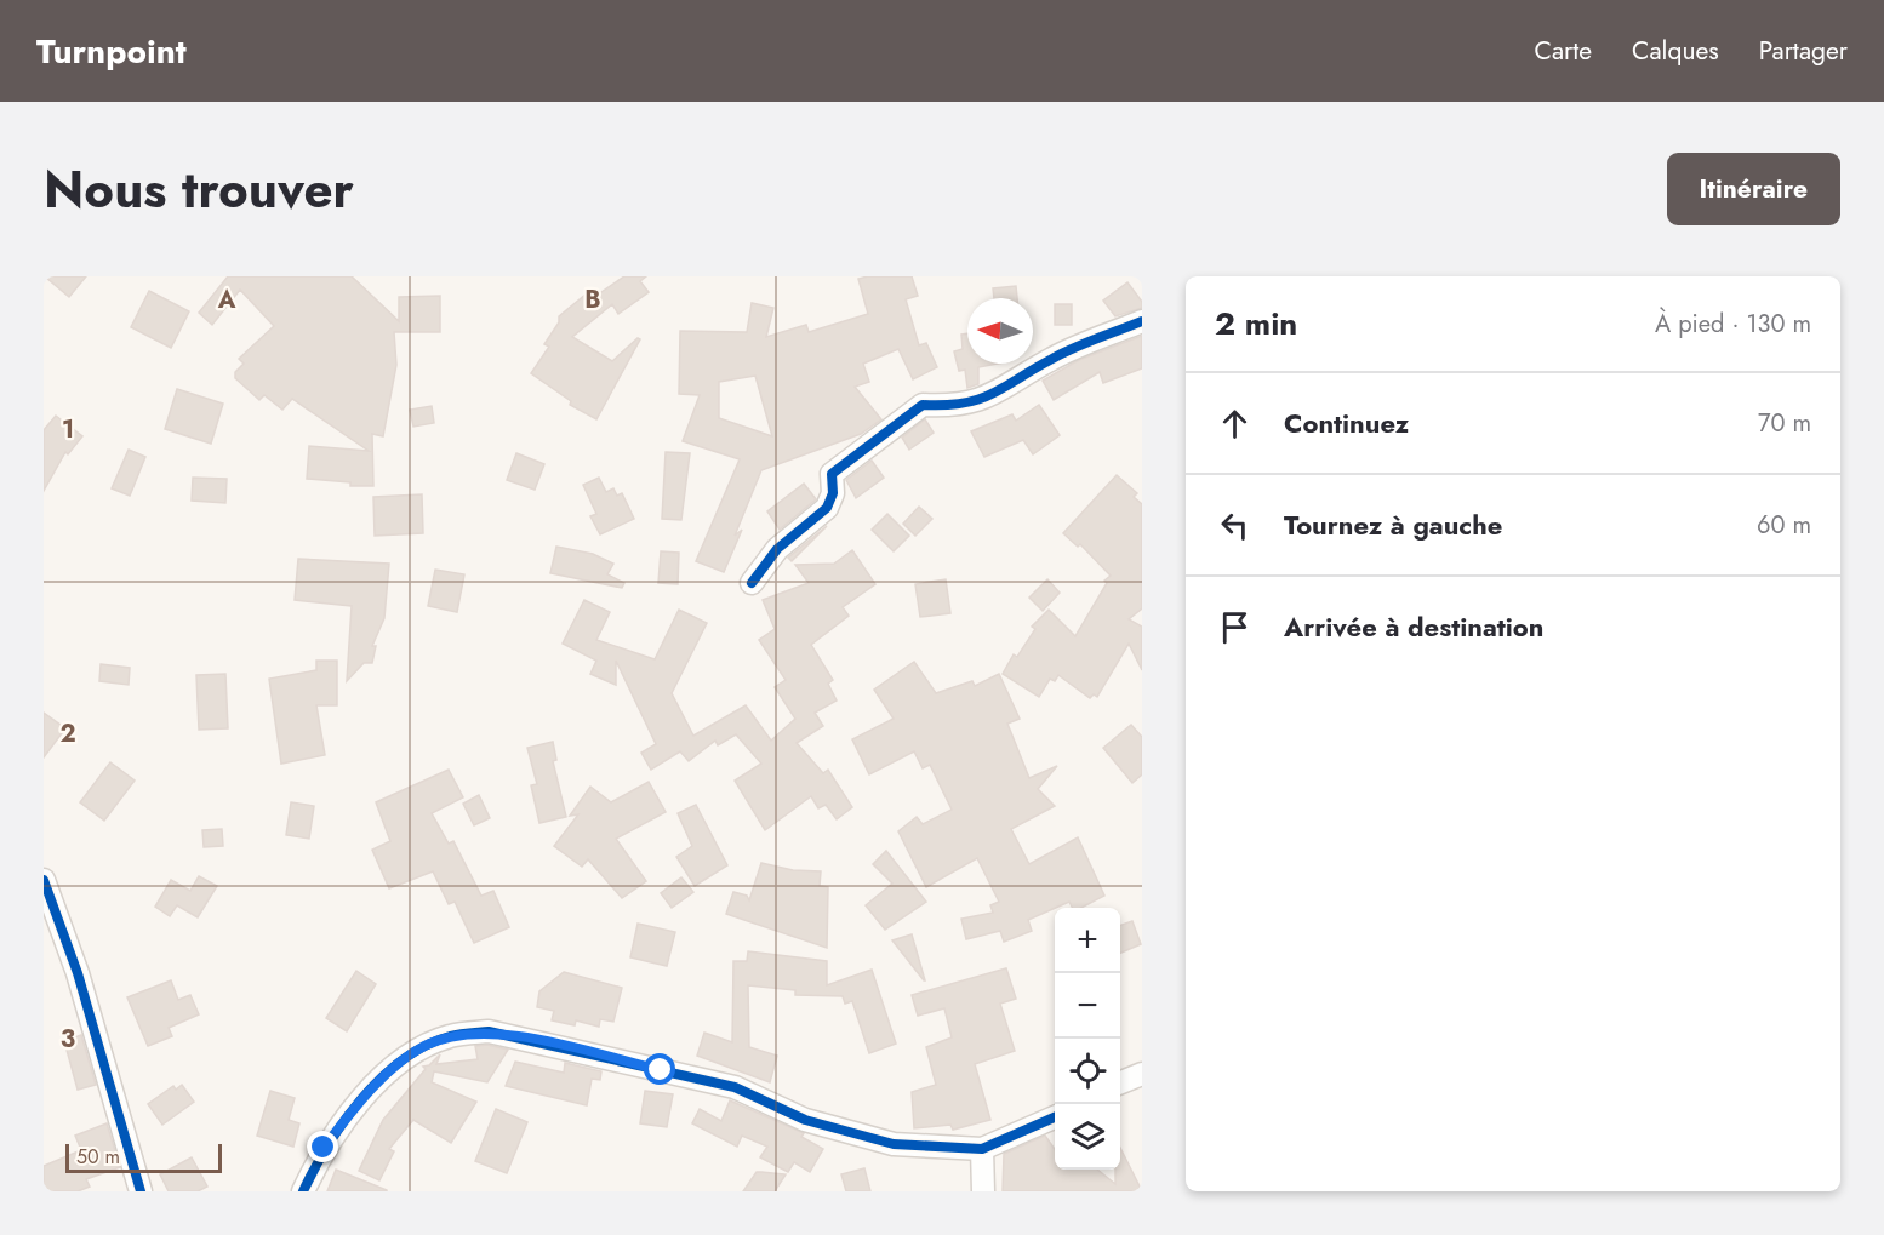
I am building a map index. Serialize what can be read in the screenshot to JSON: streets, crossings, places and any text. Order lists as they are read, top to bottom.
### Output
{
  "scale_bar": "50 m",
  "north": "left",
  "page": {
    "header": "Turnpoint",
    "nav": ["Carte", "Calques", "Partager"],
    "title": "Nous trouver",
    "buttons": "Itinéraire",
    "heading": ["2 min", "À pied · 130 m"],
    "list": [
      ["Continuez", "70 m"],
      ["Tournez à gauche", "60 m"],
      "Arrivée à destination"
    ],
    "map_buttons": ["+", "−"],
    "scale": "50 m"
  },
  "grid": {
    "columns": ["A", "B"],
    "rows": ["1", "2", "3"]
  }
}
